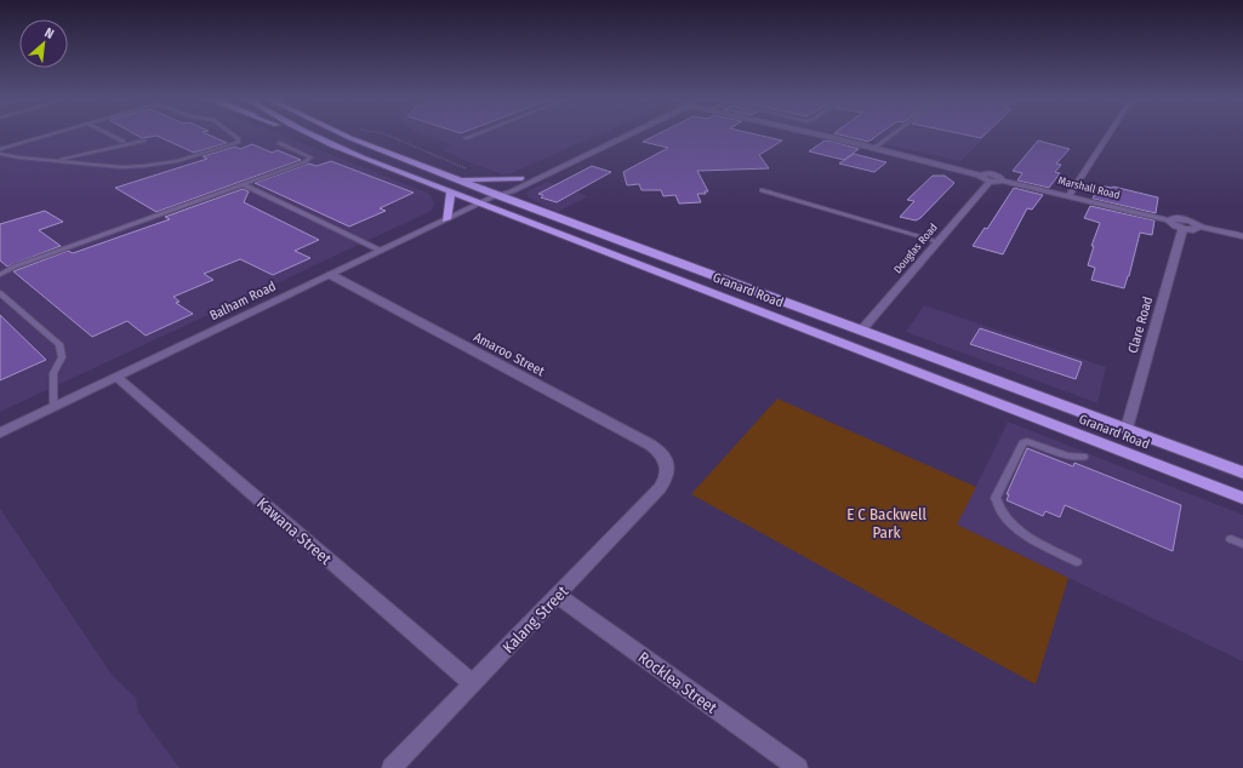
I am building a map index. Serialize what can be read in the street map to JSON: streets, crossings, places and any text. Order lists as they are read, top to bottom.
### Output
{
  "streets": {
    "highway": ["Granard Road"],
    "street": [
      "Marshall Road",
      "Douglas Road",
      "Balham Road",
      "Clare Road",
      "Amaroo Street",
      "Kawana Street",
      "Kalang Street",
      "Rocklea Street"
    ]
  },
  "crossings": [
    ["Douglas Road", "Granard Road"],
    ["Granard Road", "Balham Road"],
    ["Granard Road", "Clare Road"],
    ["Balham Road", "Amaroo Street"],
    ["Balham Road", "Kawana Street"],
    ["Amaroo Street", "Kalang Street"],
    ["Kawana Street", "Kalang Street"],
    ["Kalang Street", "Rocklea Street"]
  ],
  "parks": ["E C Backwell Park"],
  "north": "top right"
}
